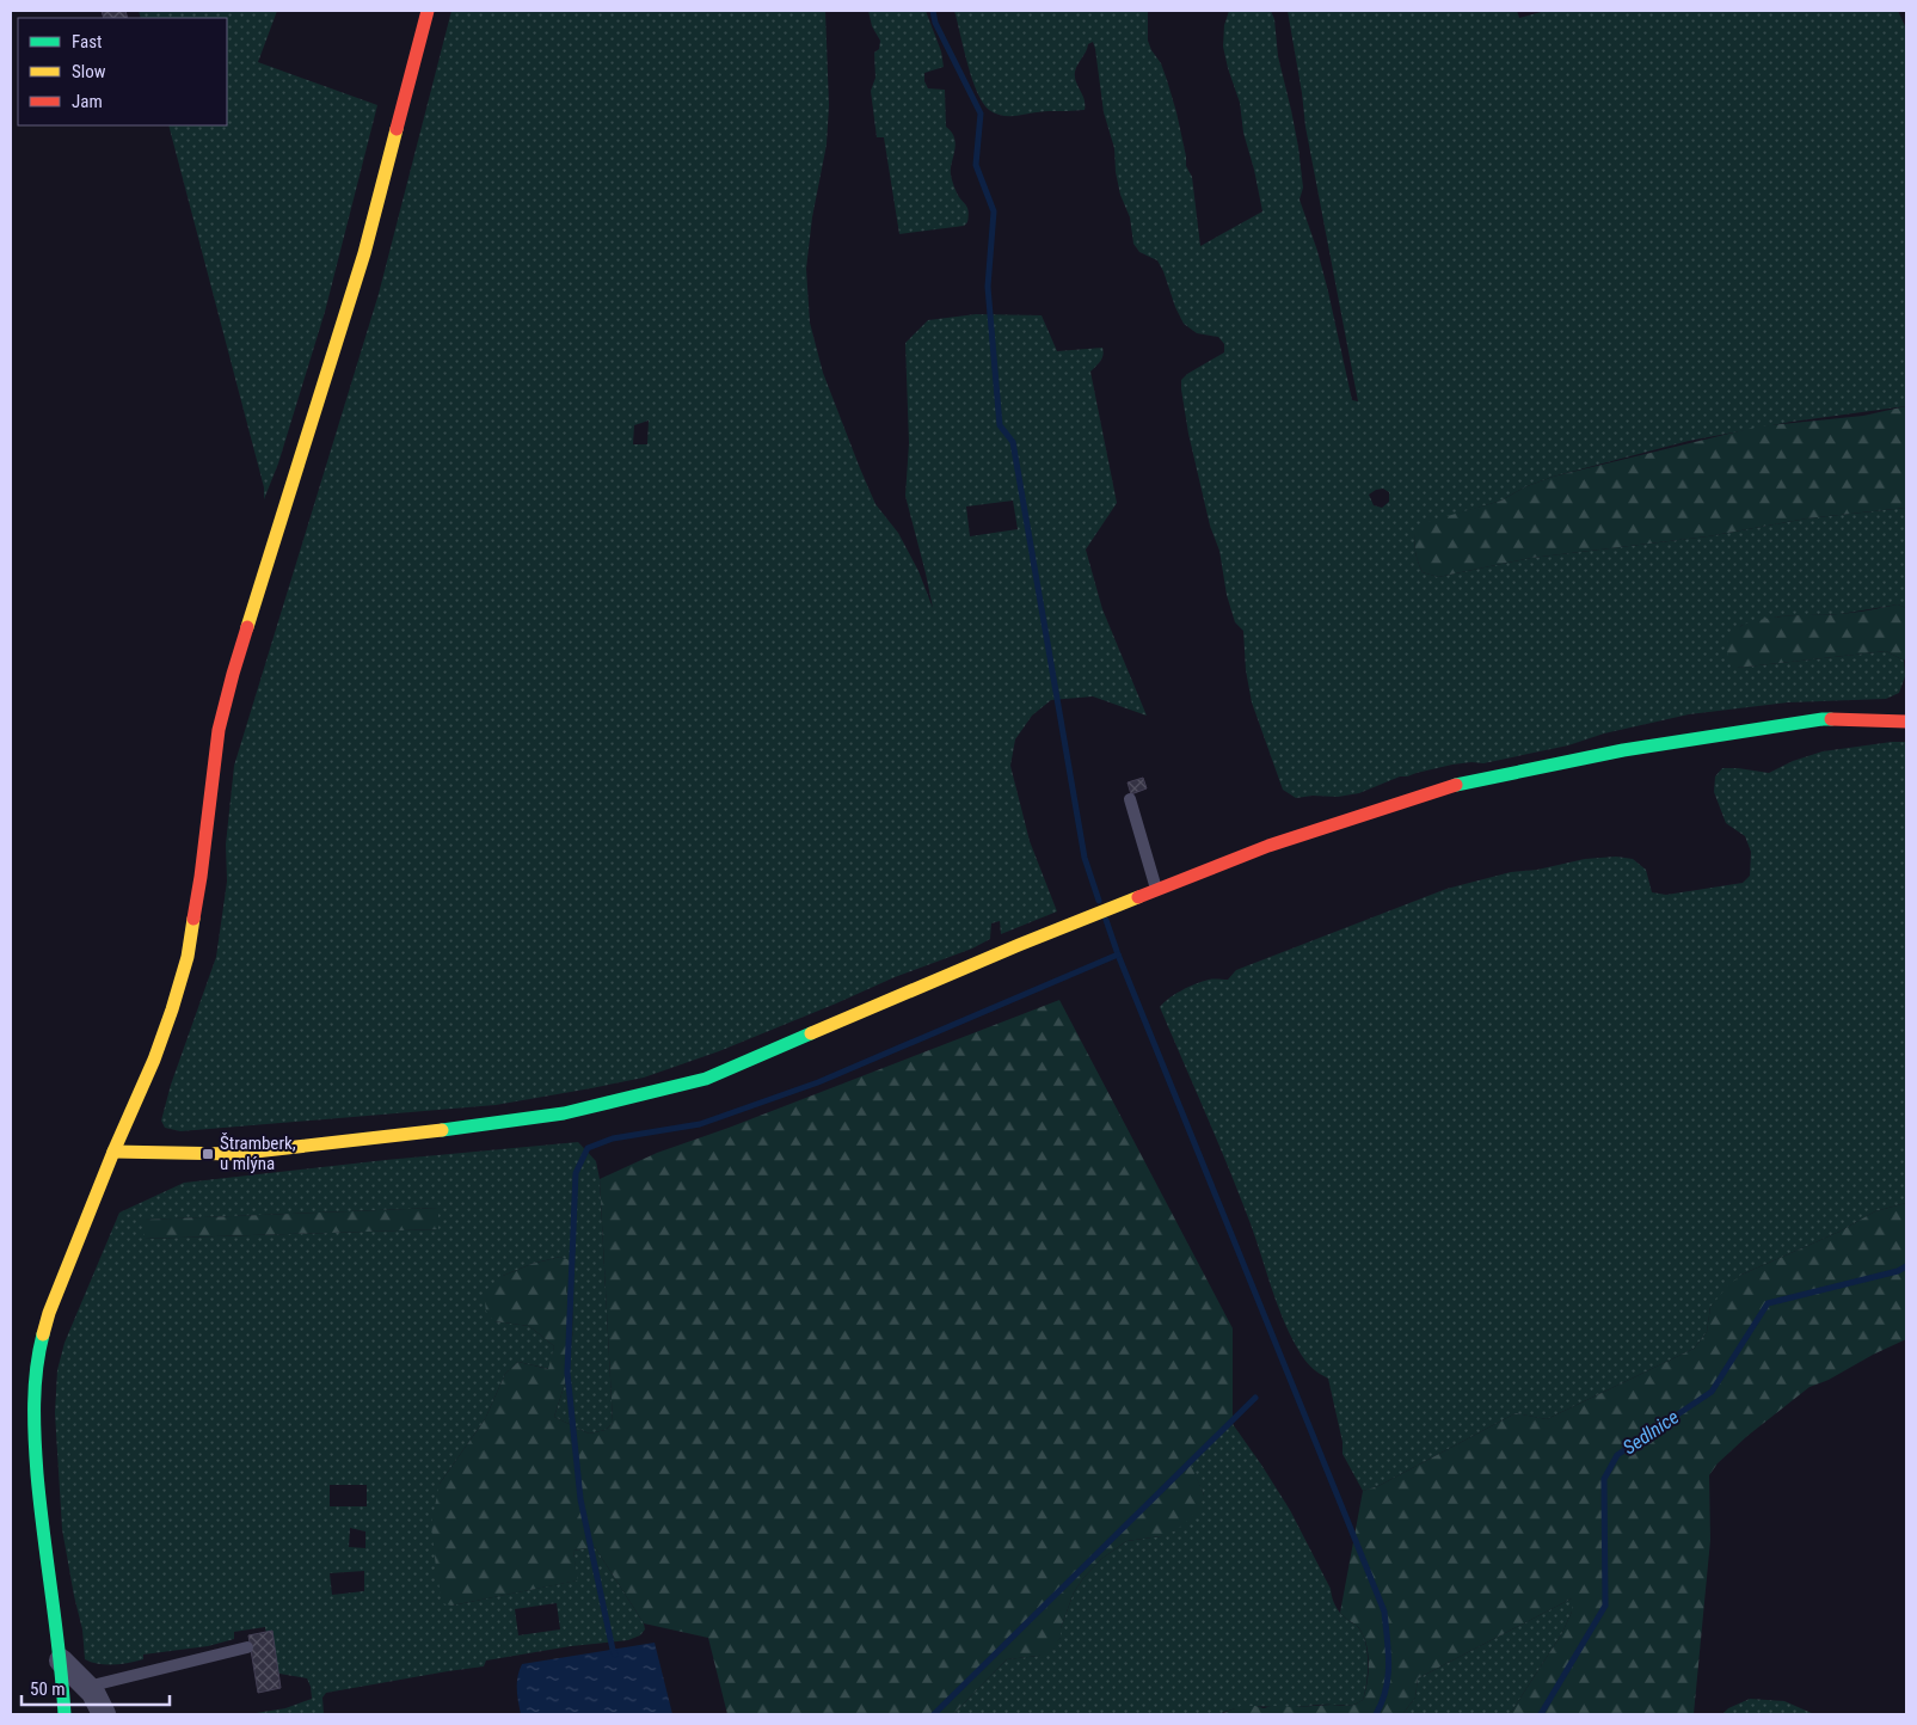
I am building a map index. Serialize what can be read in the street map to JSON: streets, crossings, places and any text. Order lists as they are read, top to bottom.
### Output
{
  "water": ["Sedlnice"],
  "places": {
    "transit": ["Štramberk, u mlýna"]
  },
  "legend": ["Fast", "Slow", "Jam"],
  "scale_bar": "50 m"
}
